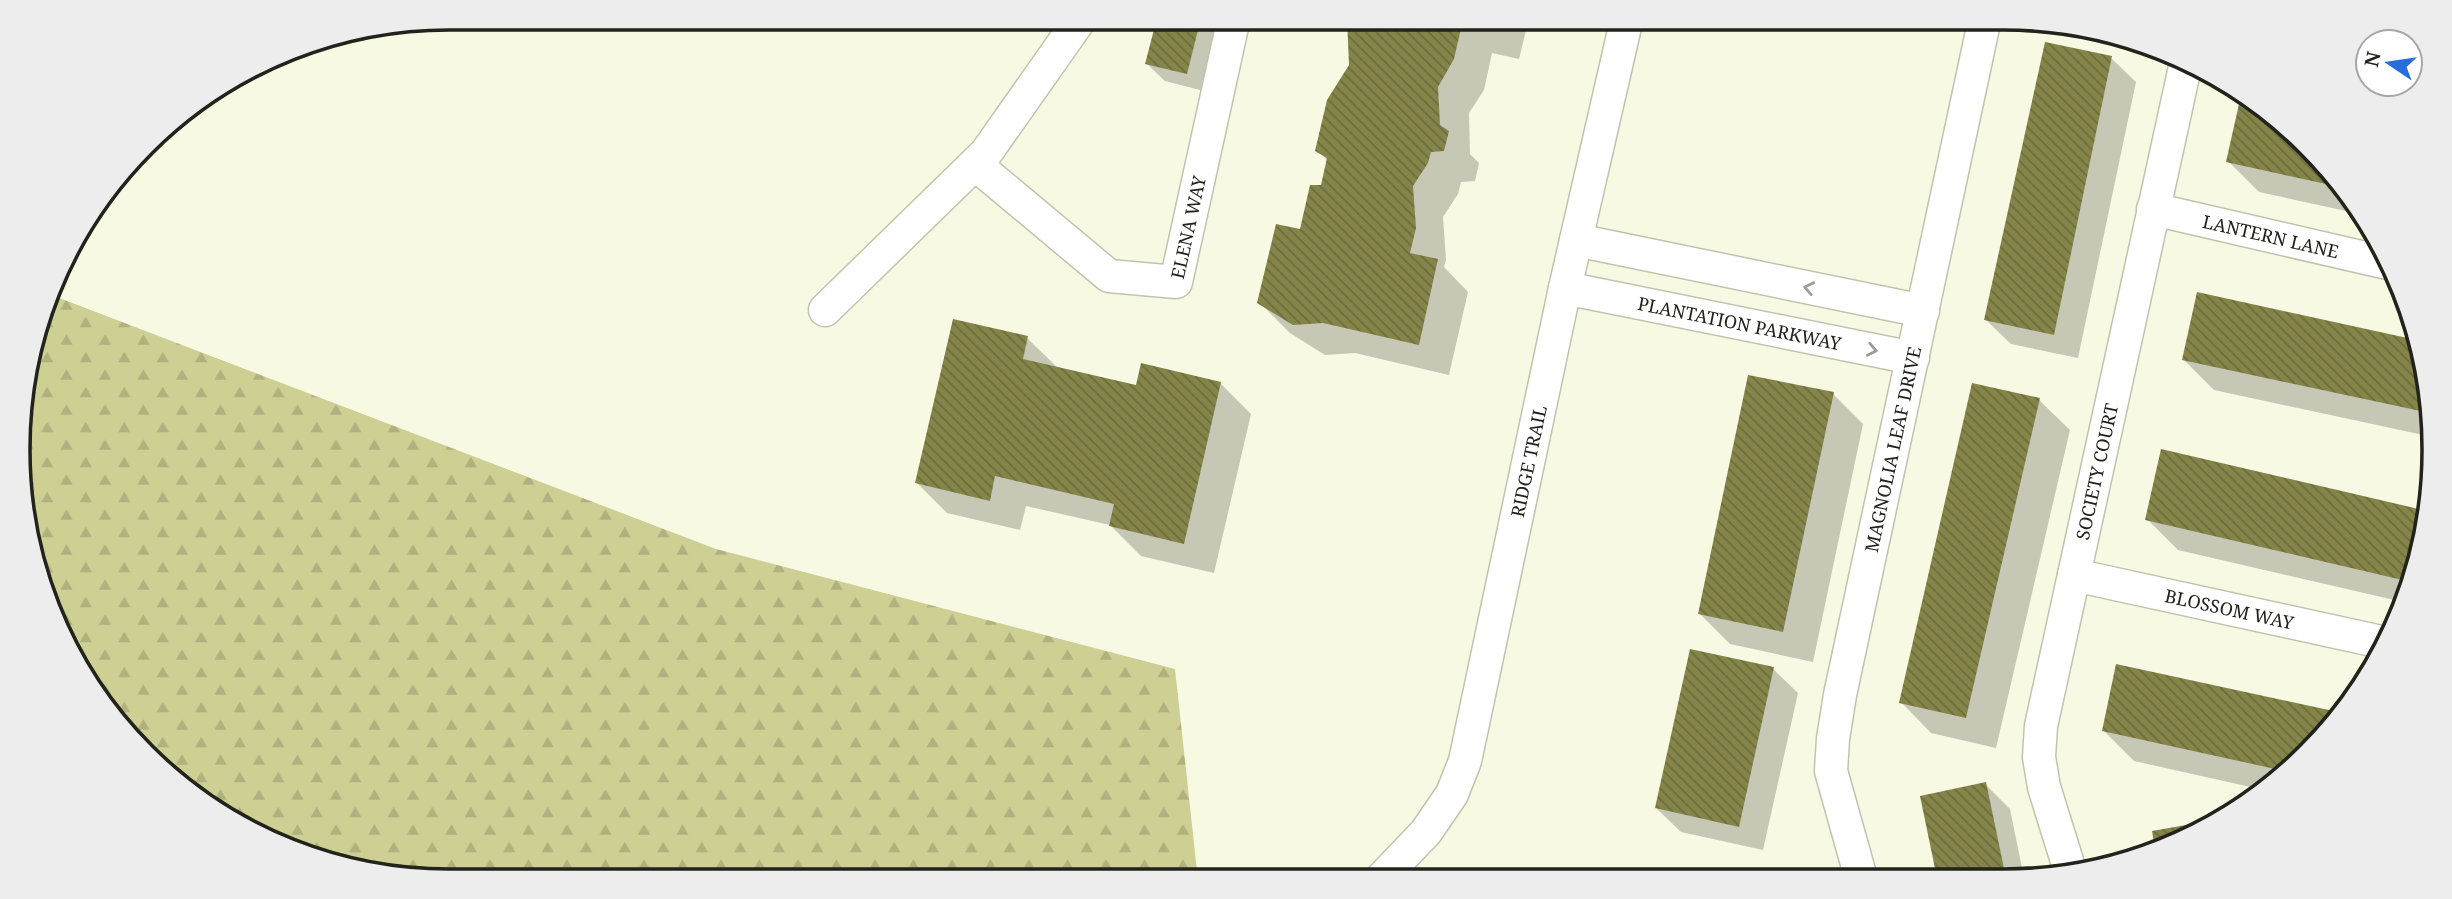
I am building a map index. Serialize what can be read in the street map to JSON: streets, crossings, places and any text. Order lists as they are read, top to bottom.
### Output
{
  "streets": {
    "street": [
      "ELENA WAY",
      "LANTERN LANE",
      "PLANTATION PARKWAY",
      "MAGNOLIA LEAF DRIVE",
      "RIDGE TRAIL",
      "SOCIETY COURT",
      "BLOSSOM WAY"
    ]
  },
  "crossings": [
    ["LANTERN LANE", "SOCIETY COURT"],
    ["PLANTATION PARKWAY", "MAGNOLIA LEAF DRIVE"],
    ["PLANTATION PARKWAY", "RIDGE TRAIL"],
    ["SOCIETY COURT", "BLOSSOM WAY"]
  ],
  "north": "left"
}
